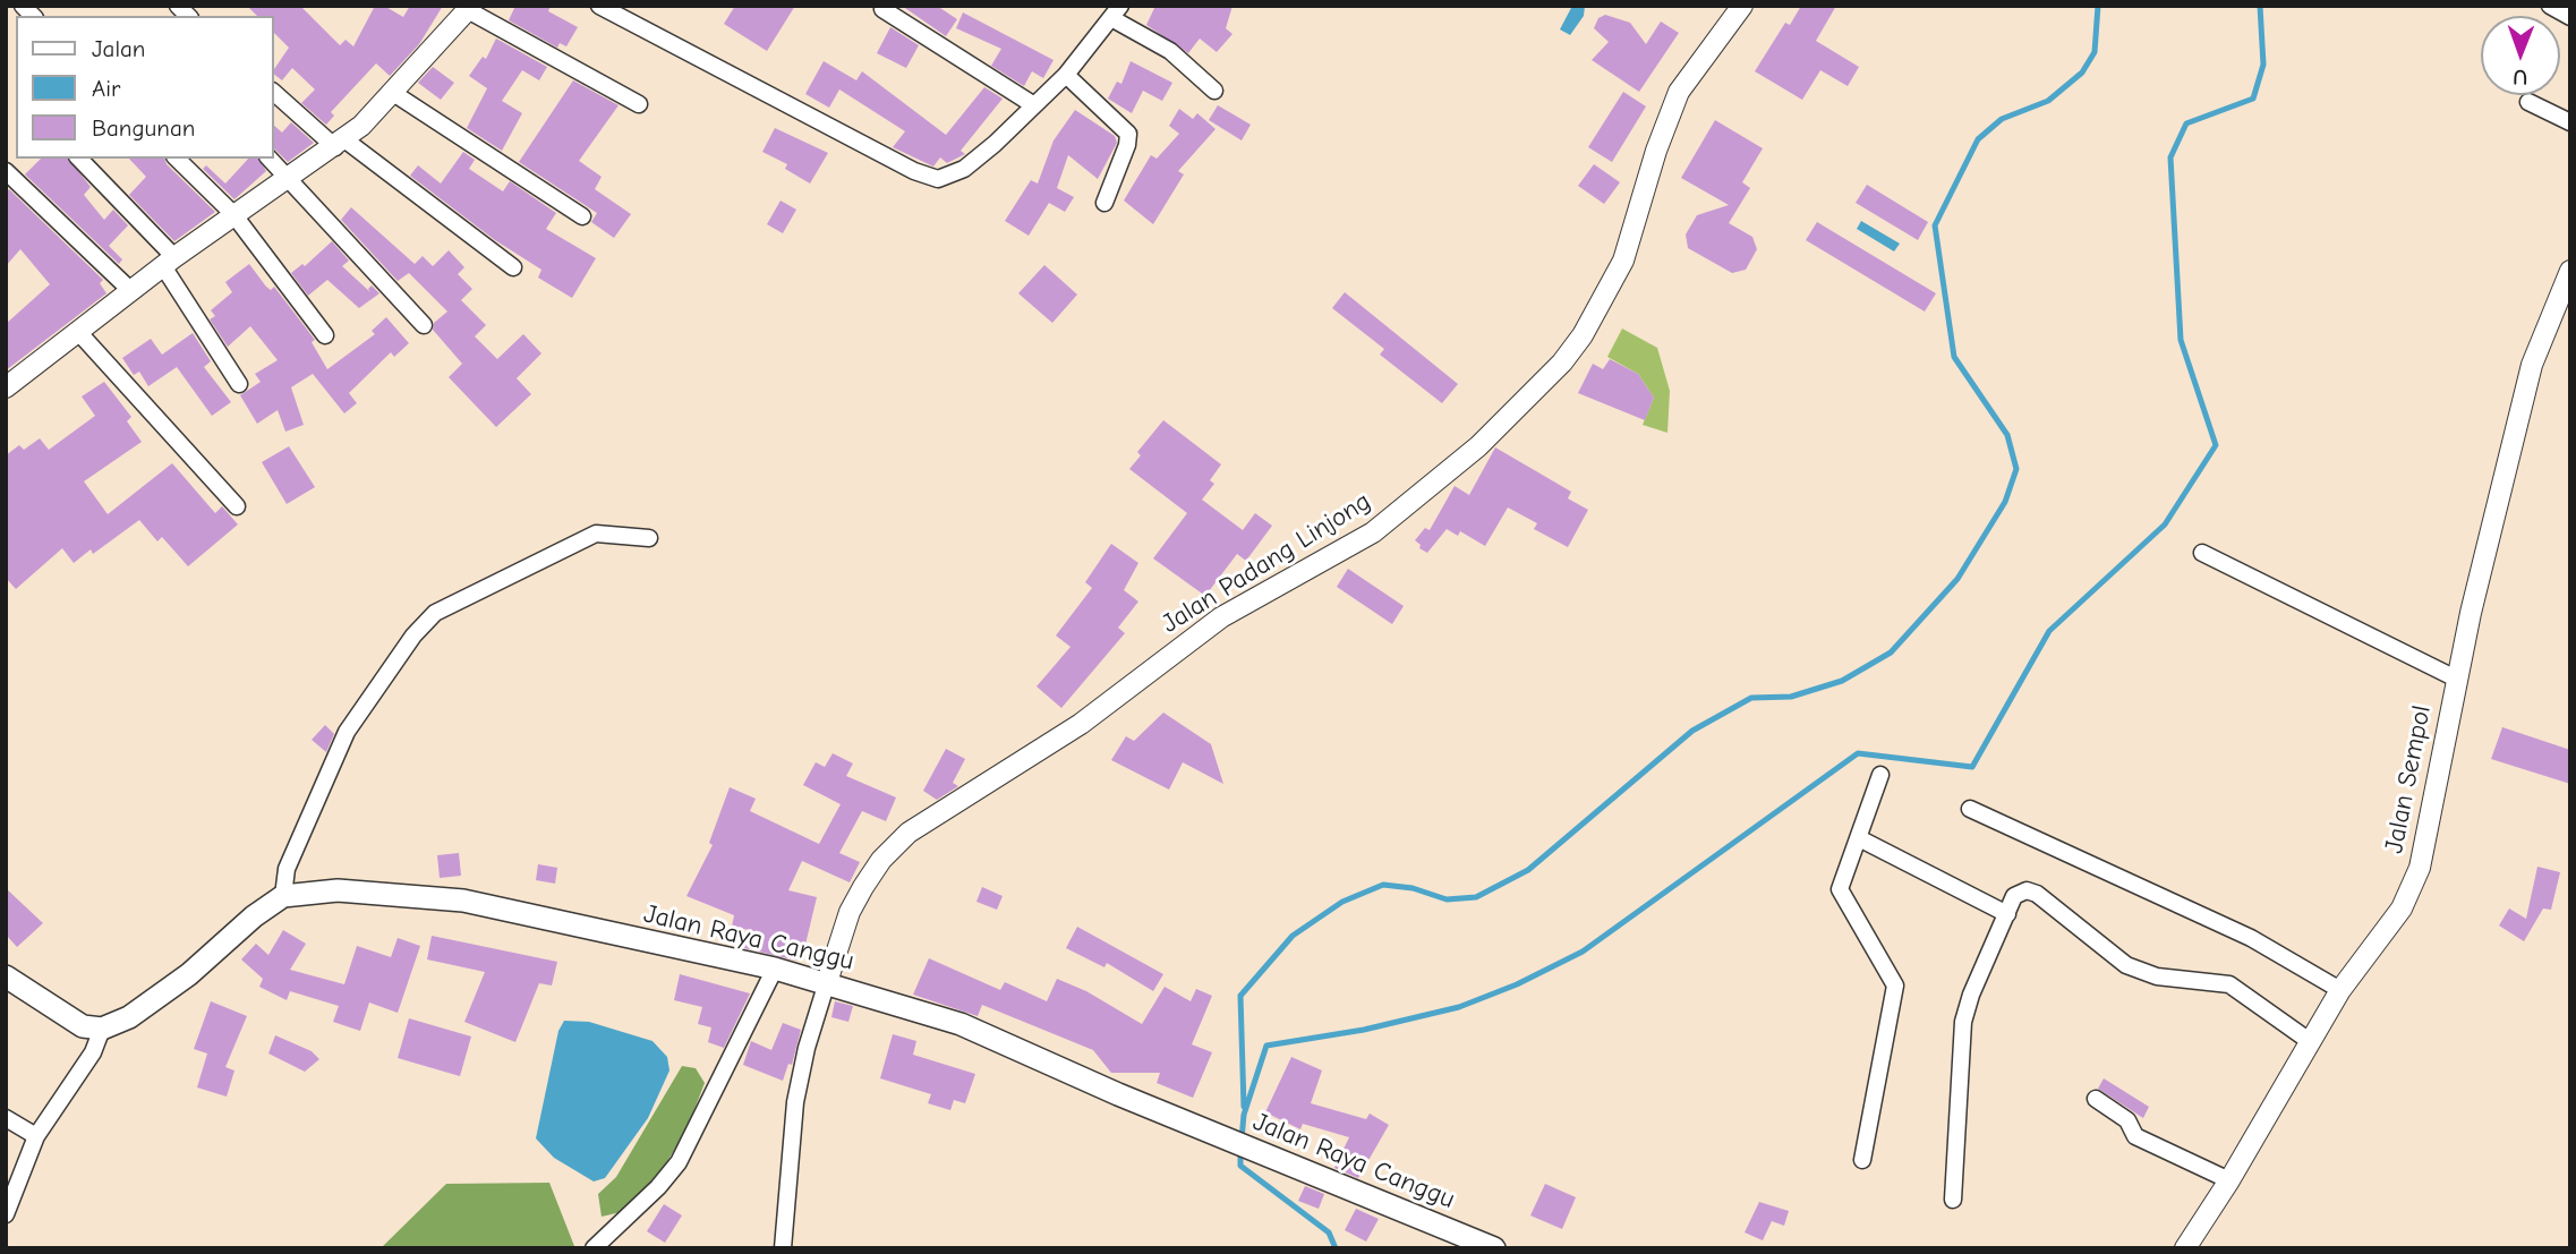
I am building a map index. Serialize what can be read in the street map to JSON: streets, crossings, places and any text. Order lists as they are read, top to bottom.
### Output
{
  "streets": {
    "main road": ["Jalan Raya Canggu"],
    "street": ["Jalan Padang Linjong", "Jalan Sempol"]
  },
  "crossings": [
    ["Jalan Padang Linjong", "Jalan Raya Canggu"]
  ],
  "legend": ["Jalan", "Air", "Bangunan"],
  "north": "bottom"
}
